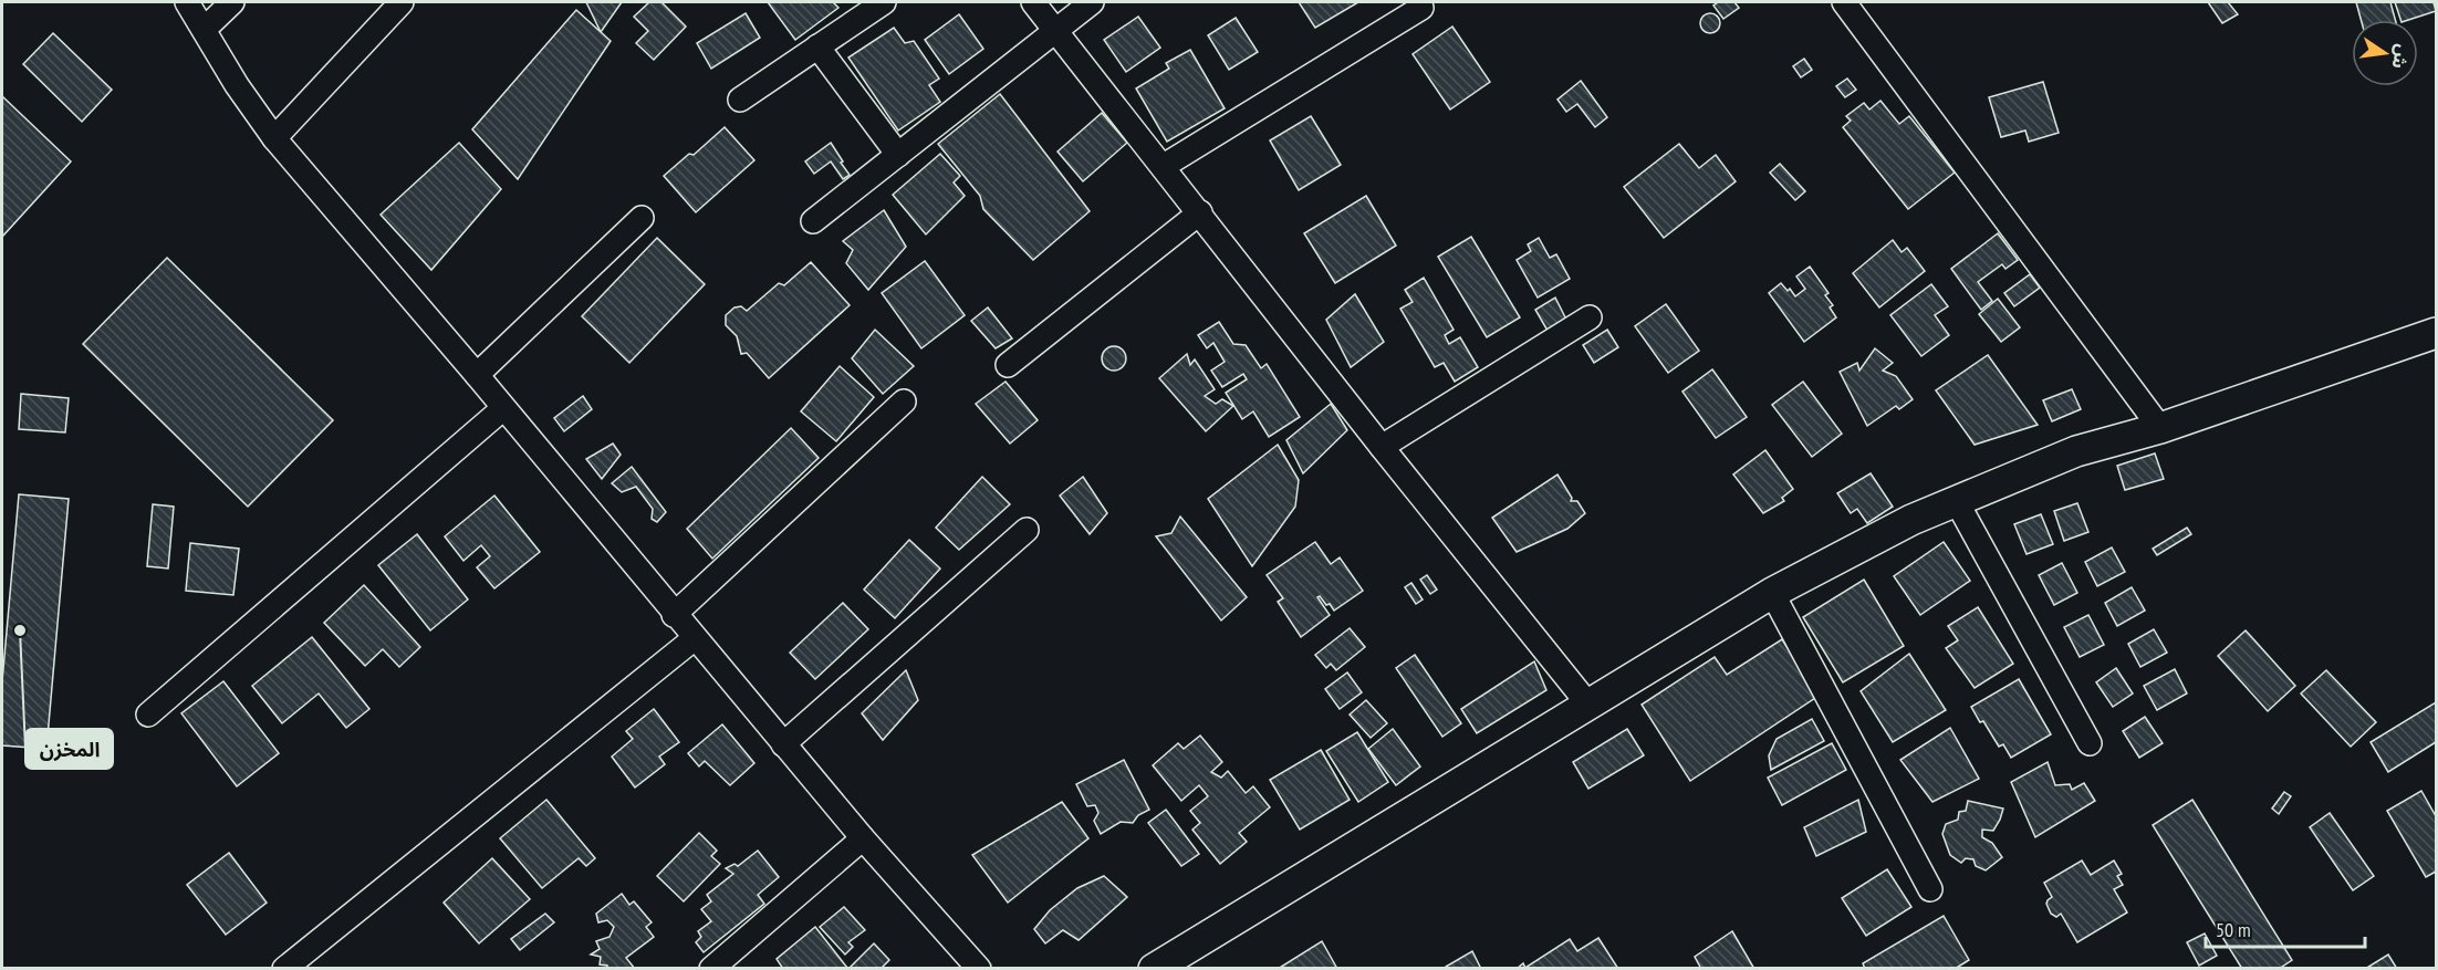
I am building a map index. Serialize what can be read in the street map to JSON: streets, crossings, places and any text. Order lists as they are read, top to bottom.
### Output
{
  "places": ["المخزن"],
  "scale_bar": "50 m",
  "north": "right"
}
